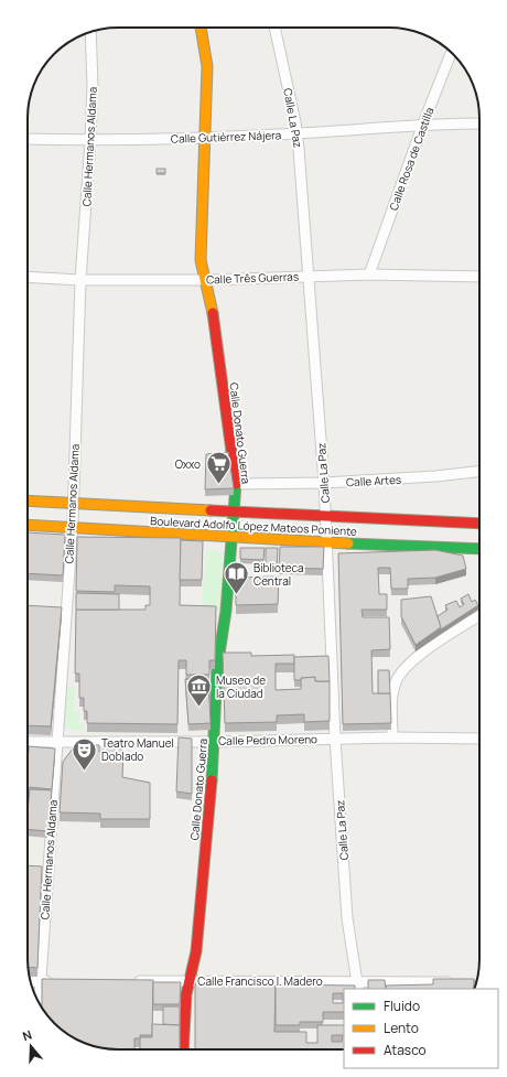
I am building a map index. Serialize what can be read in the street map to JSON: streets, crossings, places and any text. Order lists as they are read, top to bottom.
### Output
{
  "streets": {
    "street": [
      "Calle La Paz",
      "Calle Gutiérrez Nájera",
      "Calle Hermanos Aldama",
      "Calle Rosa de Castilla",
      "Calle Três Guerras",
      "Calle Donato Guerra",
      "Calle Artes",
      "Boulevard Adolfo López Mateos Poniente",
      "Calle Pedro Moreno",
      "Calle Francisco I. Madero"
    ]
  },
  "crossings": [
    ["Calle La Paz", "Calle Gutiérrez Nájera"],
    ["Calle La Paz", "Calle Três Guerras"],
    ["Calle La Paz", "Calle Artes"],
    ["Calle La Paz", "Boulevard Adolfo López Mateos Poniente"],
    ["Calle La Paz", "Calle Pedro Moreno"],
    ["Calle La Paz", "Calle Francisco I. Madero"],
    ["Calle Gutiérrez Nájera", "Calle Hermanos Aldama"],
    ["Calle Gutiérrez Nájera", "Calle Rosa de Castilla"],
    ["Calle Gutiérrez Nájera", "Calle Donato Guerra"],
    ["Calle Hermanos Aldama", "Calle Três Guerras"],
    ["Calle Hermanos Aldama", "Boulevard Adolfo López Mateos Poniente"],
    ["Calle Hermanos Aldama", "Calle Pedro Moreno"],
    ["Calle Rosa de Castilla", "Calle Três Guerras"],
    ["Calle Três Guerras", "Calle Donato Guerra"],
    ["Calle Donato Guerra", "Calle Artes"],
    ["Calle Donato Guerra", "Boulevard Adolfo López Mateos Poniente"],
    ["Calle Donato Guerra", "Calle Pedro Moreno"],
    ["Calle Donato Guerra", "Calle Francisco I. Madero"]
  ],
  "places": {
    "supermarket": ["Oxxo"],
    "library": ["Biblioteca Central"],
    "museum": ["Museo de la Ciudad"],
    "theatre": ["Teatro Manuel Doblado"]
  },
  "legend": ["Fluido", "Lento", "Atasco"],
  "north": "top"
}
